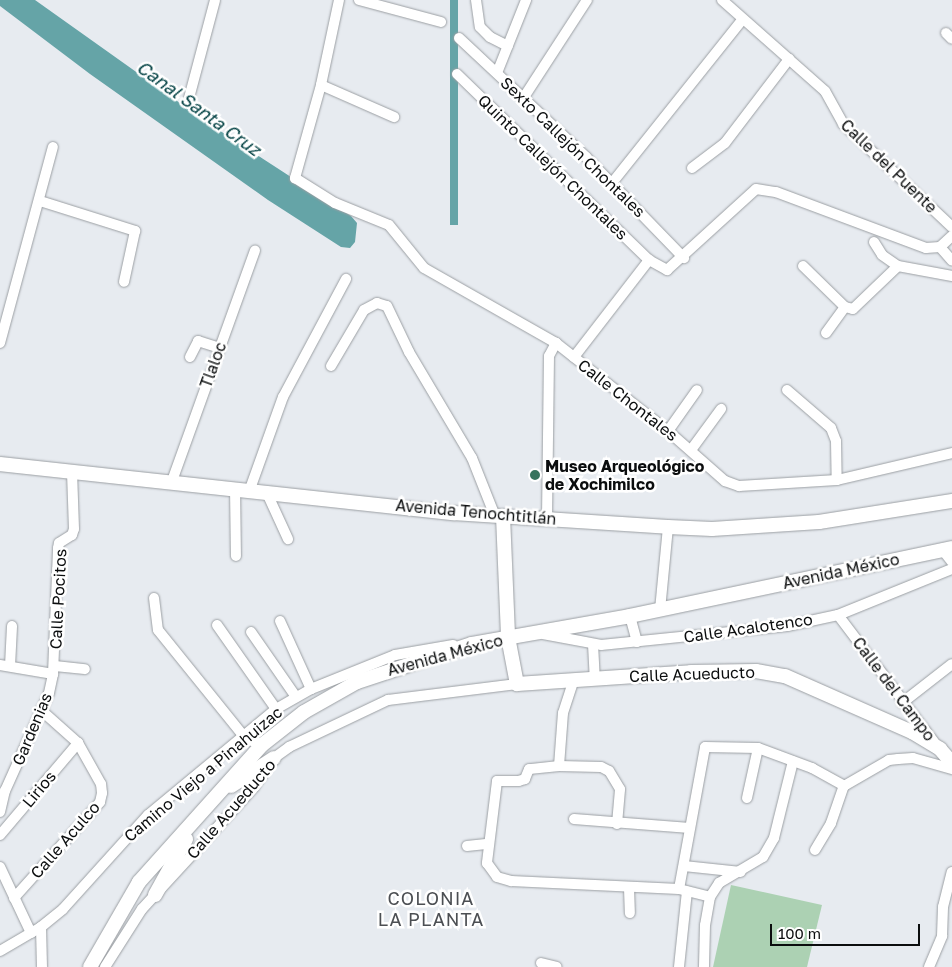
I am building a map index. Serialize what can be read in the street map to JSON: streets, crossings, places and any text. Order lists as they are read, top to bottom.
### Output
{
  "streets": {
    "main road": [
      "Avenida Tenochtitlán",
      "Avenida México",
      "Calle Acueducto",
      "Calle del Campo"
    ],
    "street": [
      "Sexto Callejón Chontales",
      "Calle del Puente",
      "Quinto Callejón Chontales",
      "Tlaloc",
      "Calle Chontales",
      "Calle Pocitos",
      "Calle Acalotenco",
      "Gardenias",
      "Camino Viejo a Pinahuizac",
      "Lirios",
      "Calle Aculco"
    ]
  },
  "crossings": [
    ["Sexto Callejón Chontales", "Quinto Callejón Chontales"],
    ["Tlaloc", "Avenida Tenochtitlán"],
    ["Avenida Tenochtitlán", "Calle Pocitos"],
    ["Avenida México", "Calle Acalotenco"],
    ["Avenida México", "Camino Viejo a Pinahuizac"],
    ["Calle Pocitos", "Gardenias"],
    ["Calle Acalotenco", "Calle del Campo"],
    ["Calle Acueducto", "Calle del Campo"],
    ["Gardenias", "Calle Aculco"],
    ["Lirios", "Calle Aculco"]
  ],
  "districts": ["COLONIA LA PLANTA"],
  "water": ["Canal Santa Cruz"],
  "places": ["Museo Arqueológico de Xochimilco"],
  "scale_bar": "100 m"
}
